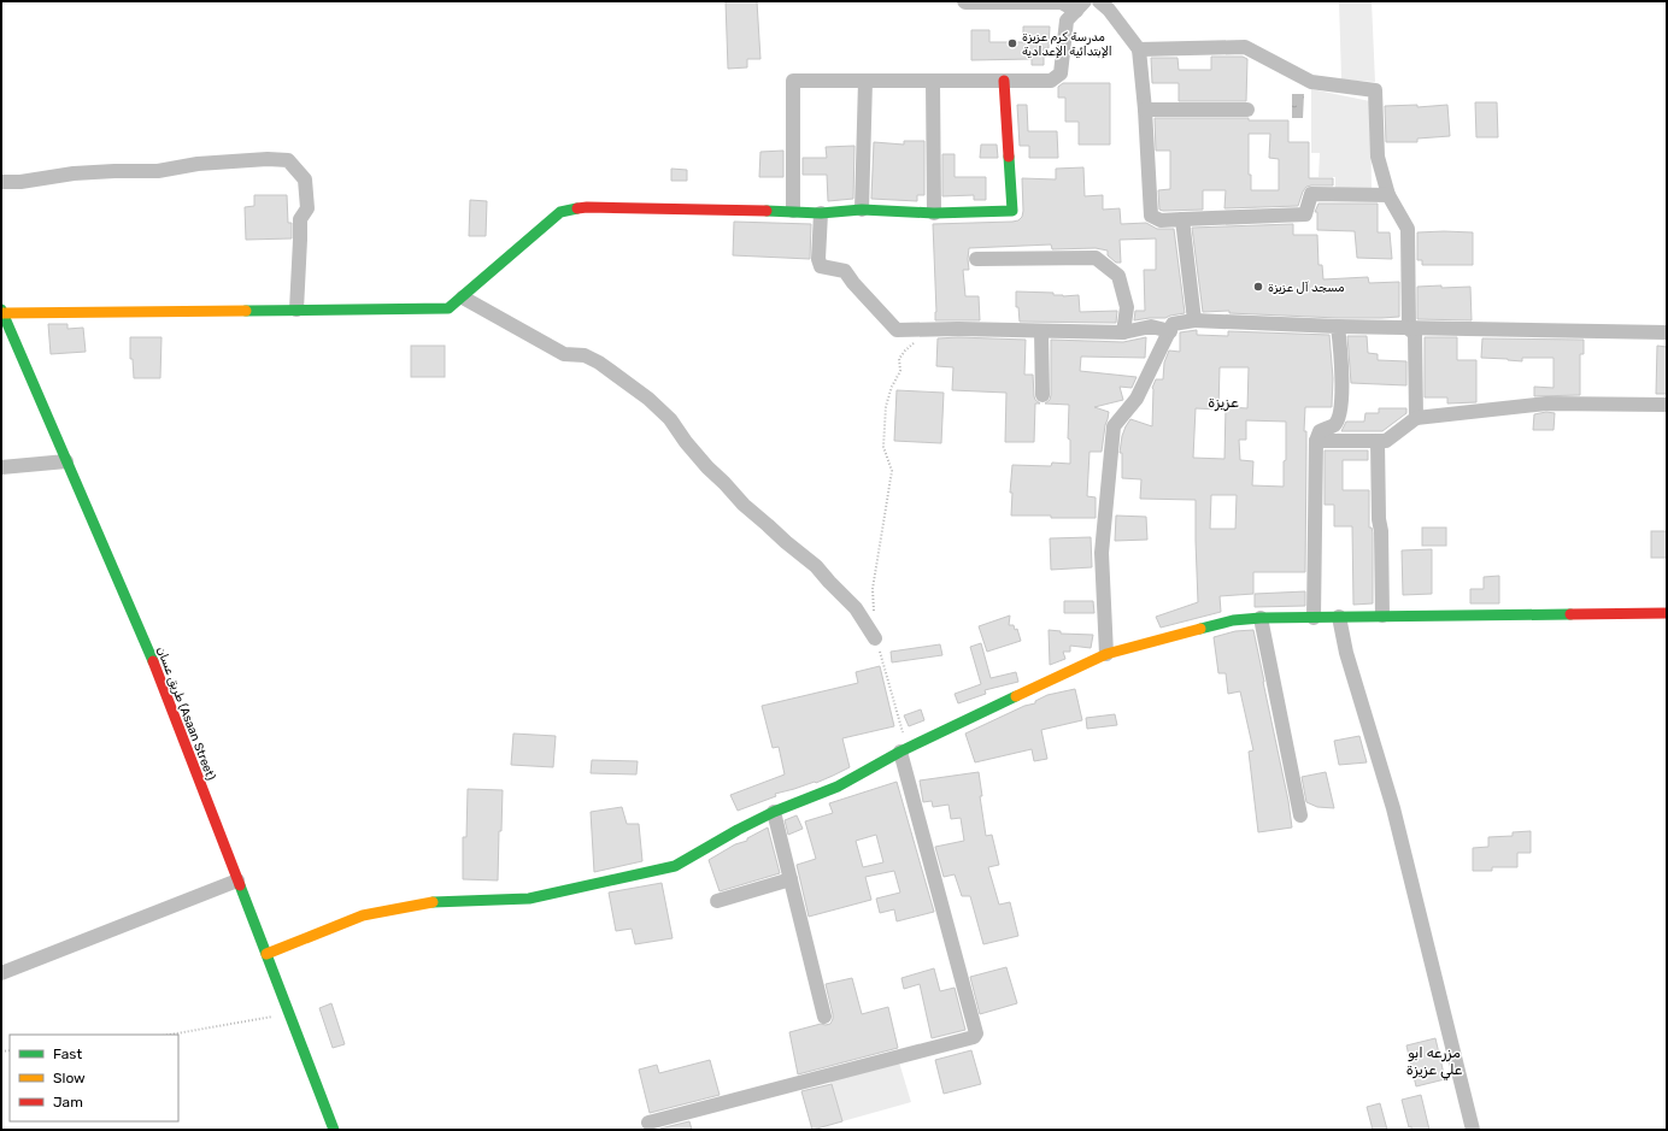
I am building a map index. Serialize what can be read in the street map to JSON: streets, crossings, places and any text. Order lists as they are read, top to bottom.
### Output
{
  "streets": {
    "street": ["طريق عسان (Asaan Street)"]
  },
  "districts": ["عزيزة", "مزرعه ابو علي عزيزة"],
  "places": ["مدرسة كرم عزيزة الإبتدائية الإعدادية", "مسجد آل عزيزة"],
  "legend": ["Fast", "Slow", "Jam"]
}
